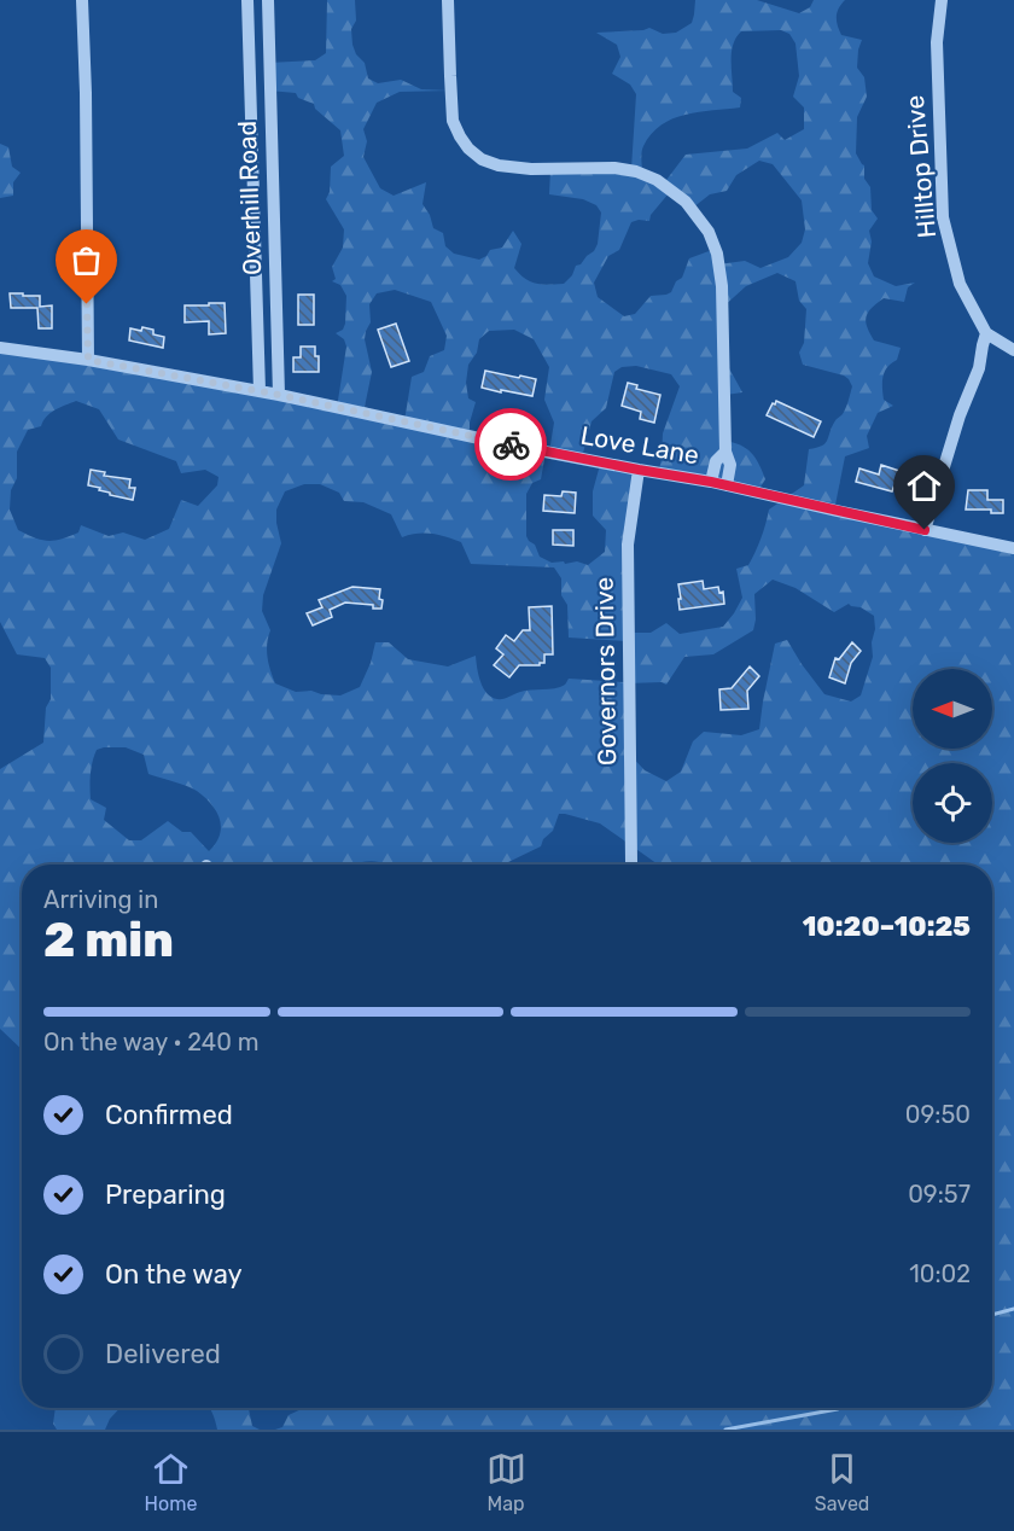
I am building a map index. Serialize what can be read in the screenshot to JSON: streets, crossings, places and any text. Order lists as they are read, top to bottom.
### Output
{
  "streets": {
    "street": [
      "Hilltop Drive",
      "Overhill Road",
      "Love Lane",
      "Governors Drive"
    ]
  },
  "crossings": [
    ["Overhill Road", "Love Lane"],
    ["Love Lane", "Governors Drive"]
  ],
  "north": "left",
  "page": {
    "heading": ["2 min", "Arriving in", "10:20–10:25"],
    "bar": "On the way · 240 m",
    "list": [
      ["Confirmed", "09:50"],
      ["Preparing", "09:57"],
      ["On the way", "10:02"],
      "Delivered"
    ],
    "tabs": ["Home", "Map", "Saved"]
  }
}
